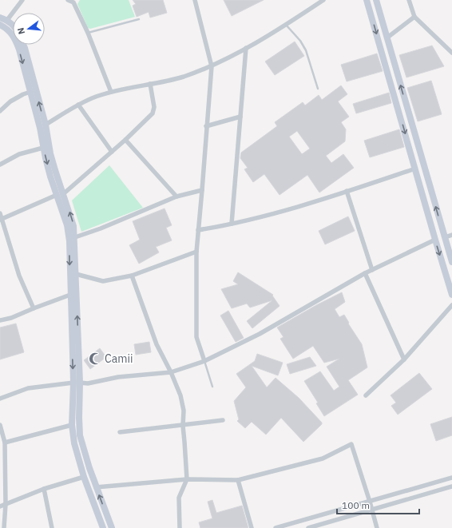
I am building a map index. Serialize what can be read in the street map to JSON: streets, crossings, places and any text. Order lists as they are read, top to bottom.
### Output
{
  "places": {
    "mosque": ["Camii"]
  },
  "scale_bar": "100 m",
  "north": "left"
}
